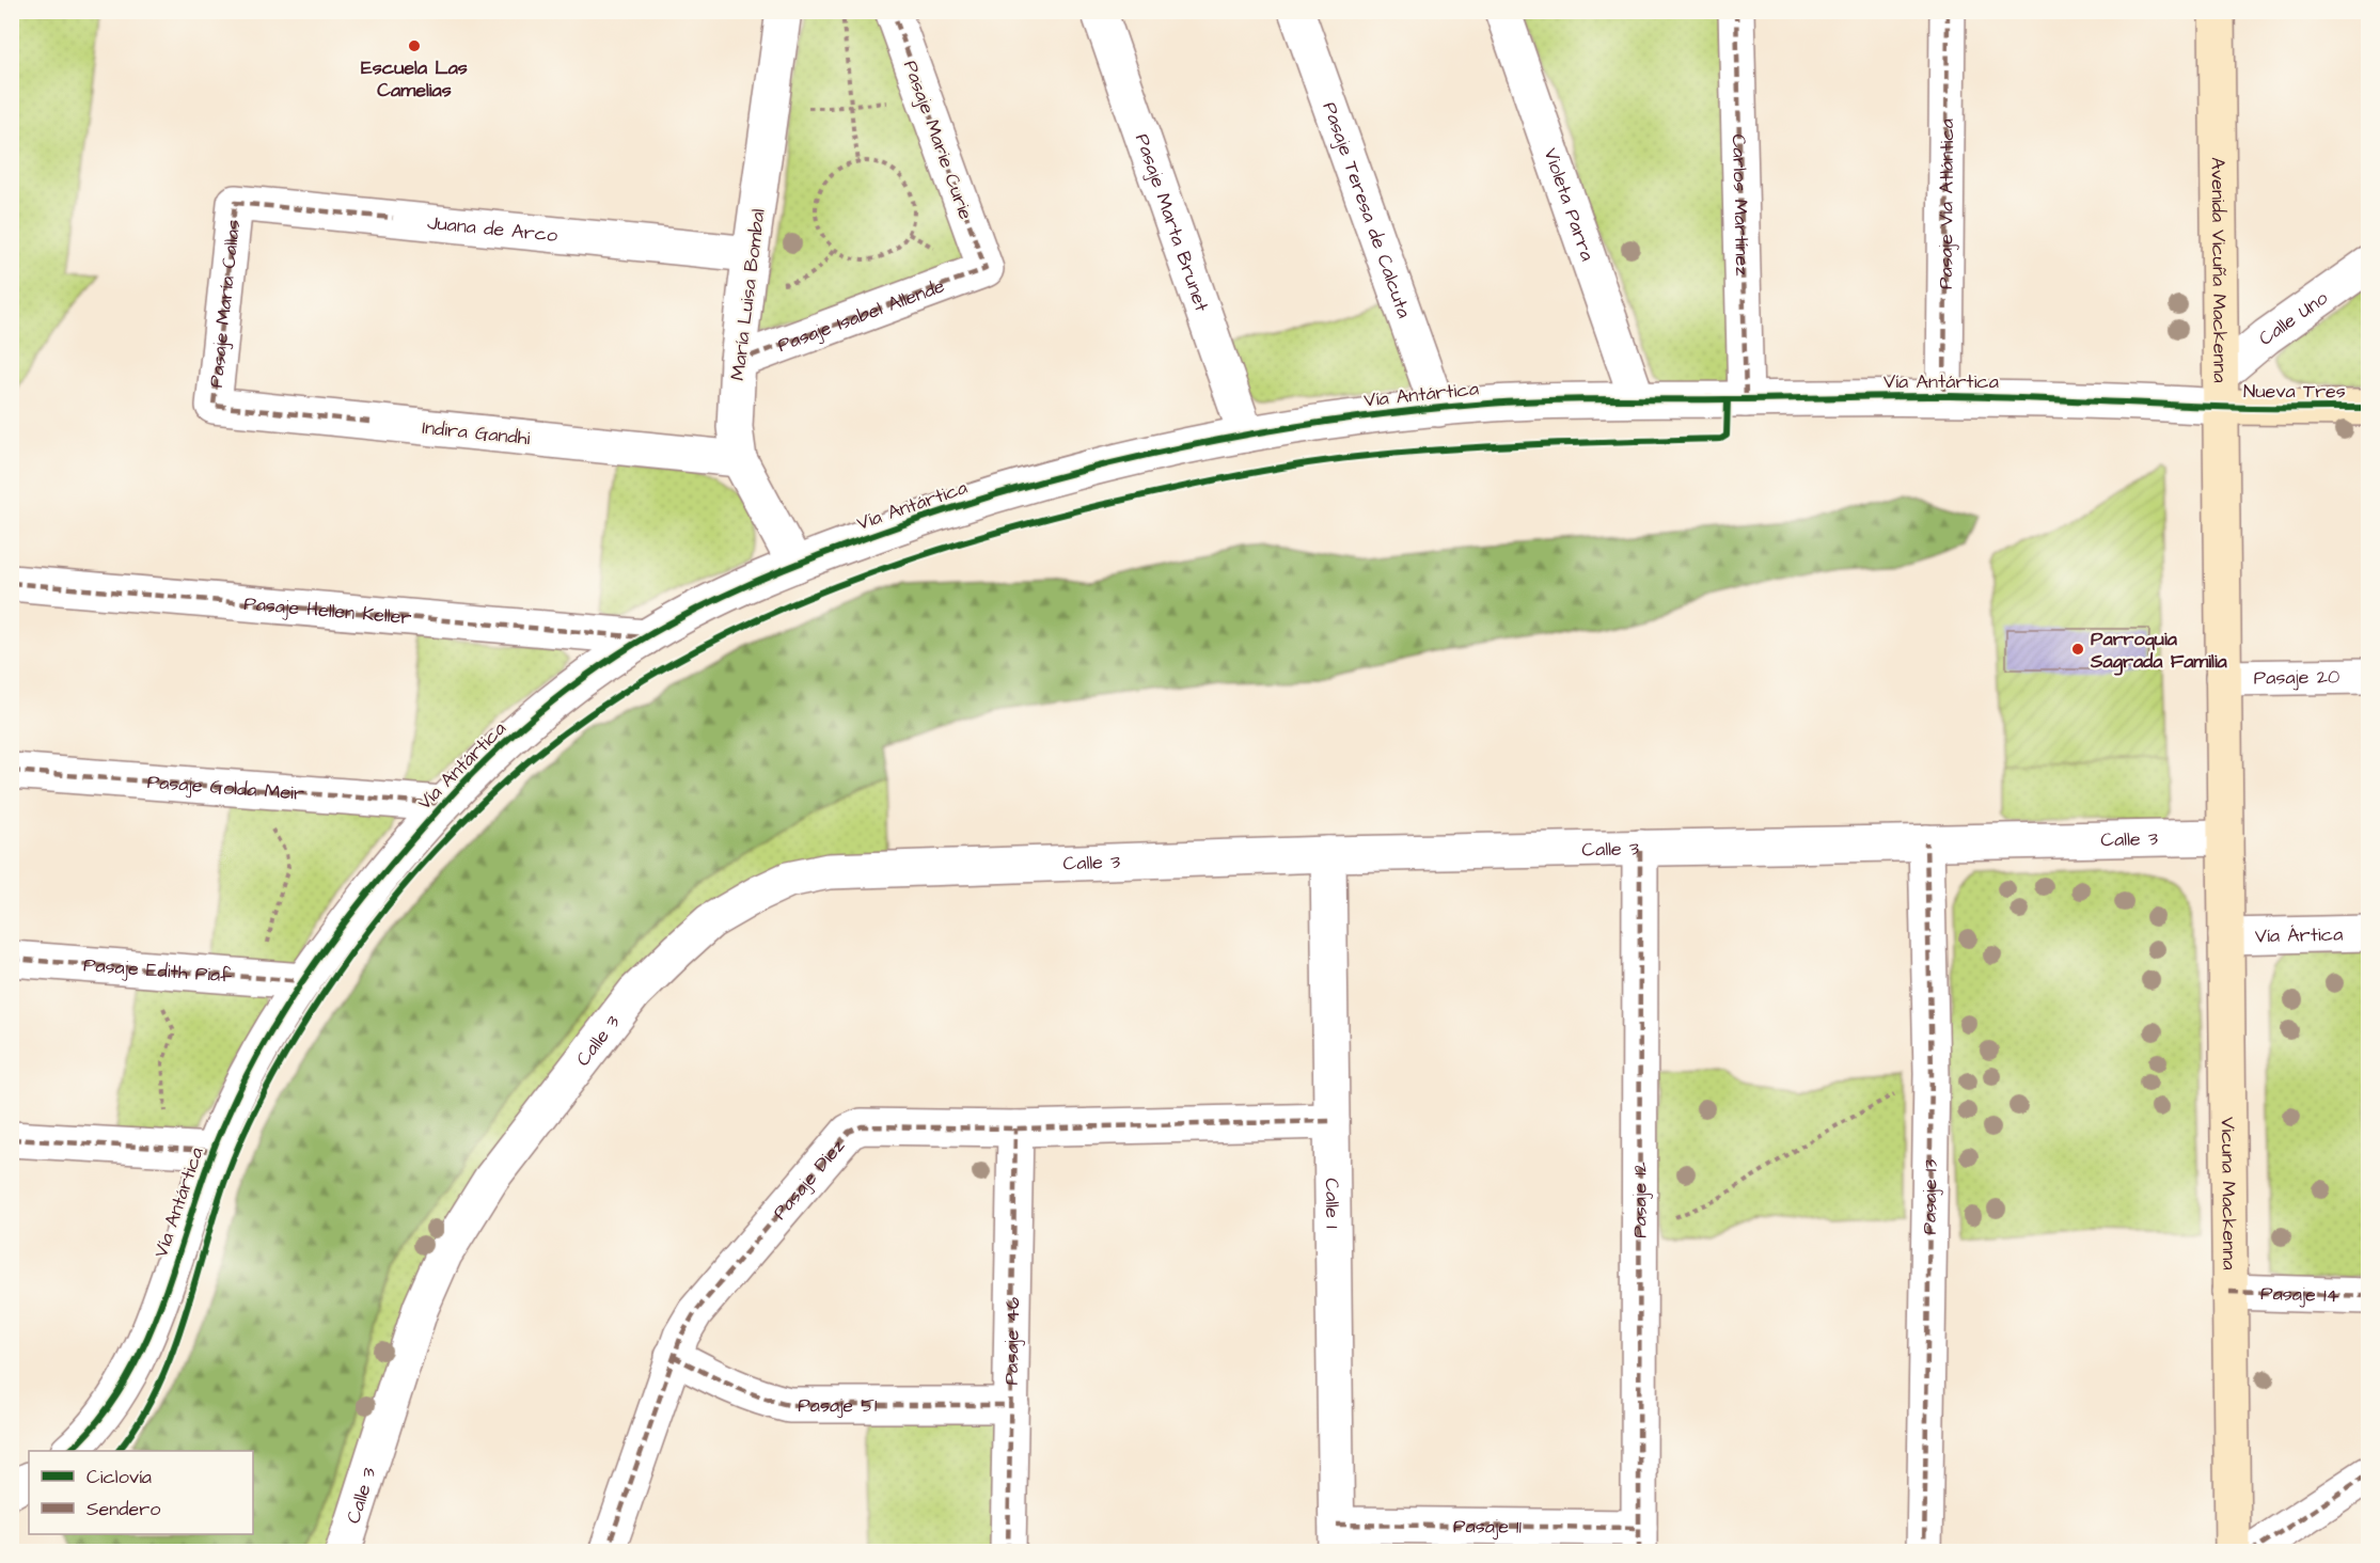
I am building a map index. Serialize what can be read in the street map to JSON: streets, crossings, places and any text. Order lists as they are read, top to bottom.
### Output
{
  "streets": {
    "street": [
      "Pasaje Marie Curie",
      "Pasaje Via Atlántica",
      "Violeta Parra",
      "Carlos Martínez",
      "Pasaje Teresa de Calcuta",
      "Pasaje Marta Brunet",
      "Juana de Arco",
      "Avenida Vicuña Mackenna",
      "María Luisa Bombal",
      "Pasaje María Callas",
      "Pasaje Isabel Allende",
      "Calle Uno",
      "Vía Antártica",
      "Nueva Tres",
      "Indira Gandhi",
      "Pasaje Hellen Keller",
      "Pasaje 20",
      "Pasaje Golda Meir",
      "Calle 3",
      "Vía Ártica",
      "Pasaje Edith Piaf",
      "Pasaje Diez",
      "Vicuna Mackenna",
      "Pasaje 13",
      "Pasaje 12",
      "Calle 1",
      "Pasaje 14",
      "Pasaje 46",
      "Pasaje 51",
      "Pasaje 11"
    ]
  },
  "crossings": [
    ["Pasaje Marie Curie", "Pasaje Isabel Allende"],
    ["Pasaje Via Atlántica", "Vía Antártica"],
    ["Violeta Parra", "Vía Antártica"],
    ["Carlos Martínez", "Vía Antártica"],
    ["Pasaje Teresa de Calcuta", "Vía Antártica"],
    ["Pasaje Marta Brunet", "Vía Antártica"],
    ["Juana de Arco", "María Luisa Bombal"],
    ["Juana de Arco", "Pasaje María Callas"],
    ["Avenida Vicuña Mackenna", "Calle Uno"],
    ["Avenida Vicuña Mackenna", "Vía Antártica"],
    ["Avenida Vicuña Mackenna", "Nueva Tres"],
    ["Avenida Vicuña Mackenna", "Pasaje 20"],
    ["Avenida Vicuña Mackenna", "Calle 3"],
    ["Avenida Vicuña Mackenna", "Vicuna Mackenna"],
    ["María Luisa Bombal", "Pasaje Isabel Allende"],
    ["María Luisa Bombal", "Vía Antártica"],
    ["María Luisa Bombal", "Indira Gandhi"],
    ["Pasaje María Callas", "Indira Gandhi"],
    ["Calle Uno", "Vía Antártica"],
    ["Calle Uno", "Nueva Tres"],
    ["Vía Antártica", "Nueva Tres"],
    ["Vía Antártica", "Pasaje Hellen Keller"],
    ["Vía Antártica", "Pasaje Golda Meir"],
    ["Vía Antártica", "Pasaje Edith Piaf"],
    ["Calle 3", "Vicuna Mackenna"],
    ["Calle 3", "Pasaje 13"],
    ["Calle 3", "Pasaje 12"],
    ["Calle 3", "Calle 1"],
    ["Vía Ártica", "Vicuna Mackenna"],
    ["Pasaje Diez", "Calle 1"],
    ["Pasaje Diez", "Pasaje 46"],
    ["Pasaje Diez", "Pasaje 51"],
    ["Vicuna Mackenna", "Pasaje 14"],
    ["Pasaje 12", "Pasaje 11"],
    ["Calle 1", "Pasaje 11"],
    ["Pasaje 46", "Pasaje 51"]
  ],
  "places": ["Escuela Las Camelias", "Parroquia Sagrada Familia"],
  "legend": ["Ciclovía", "Sendero"]
}
